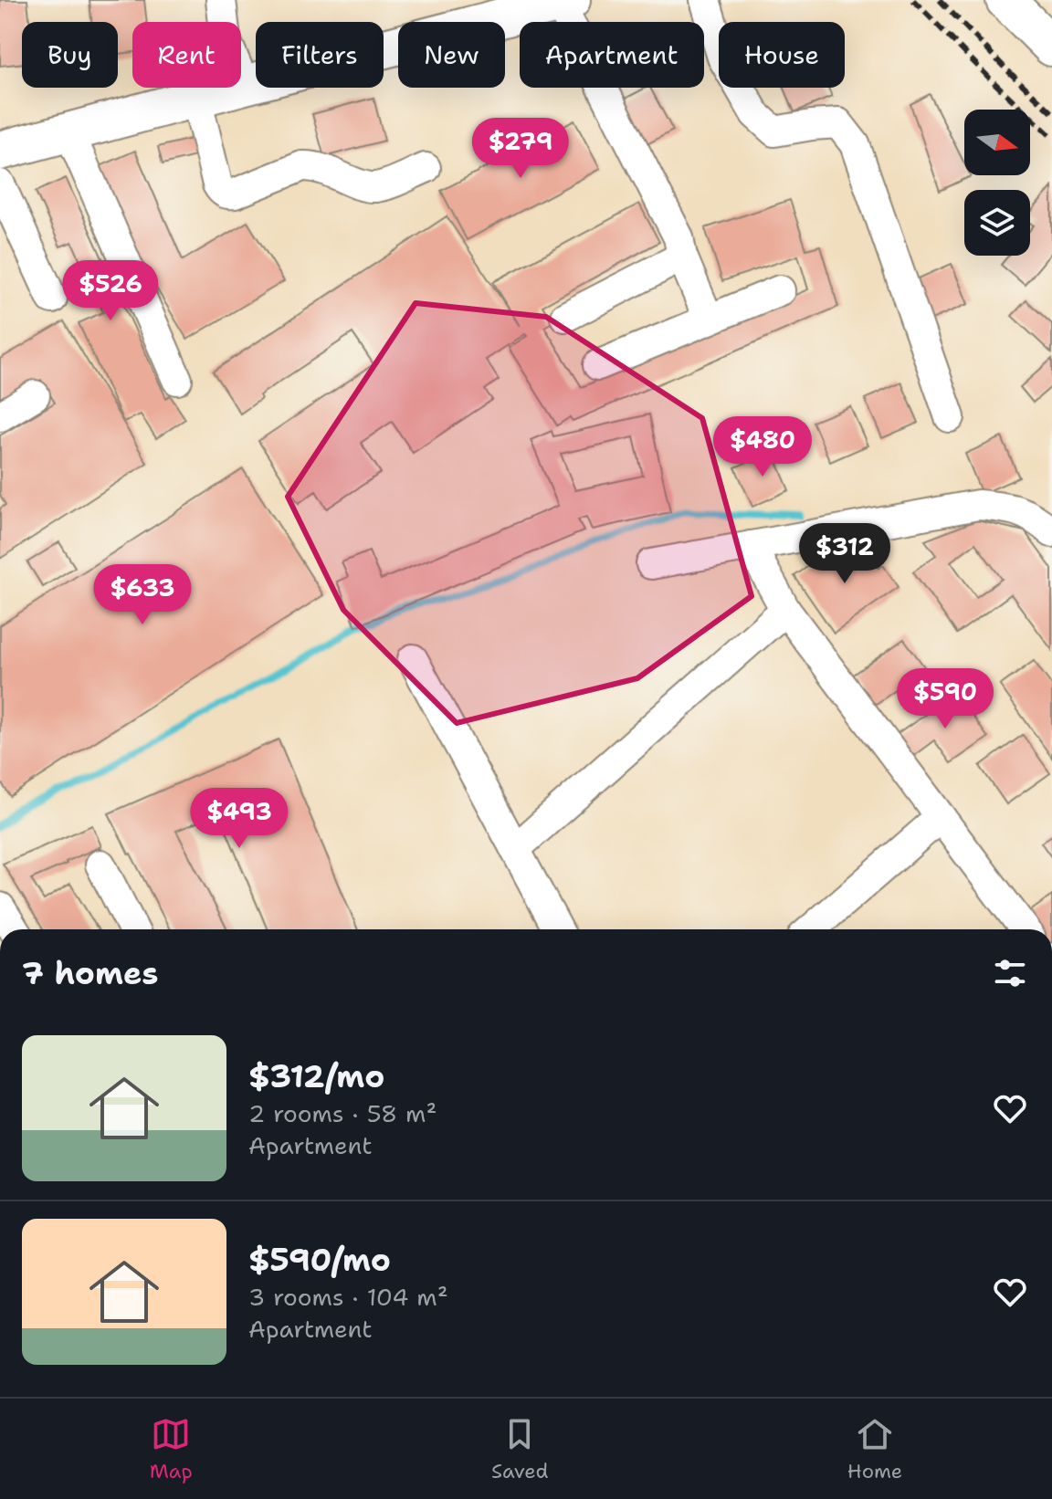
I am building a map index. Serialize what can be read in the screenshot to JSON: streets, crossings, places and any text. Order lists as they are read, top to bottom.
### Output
{
  "north": "right",
  "page": {
    "chip": [
      "Buy",
      "Rent",
      "Filters",
      "New",
      "Apartment",
      "House"
    ],
    "price": [
      "$279",
      "$526",
      "$480",
      "$312",
      "$633",
      "$590",
      "$493"
    ],
    "heading": "7 homes",
    "list": [
      {
        "name": "$312/mo",
        "note": "2 rooms · 58 m² · Apartment"
      },
      {
        "name": "$590/mo",
        "note": "3 rooms · 104 m² · Apartment"
      }
    ],
    "tabs": ["Map", "Saved", "Home"]
  }
}
